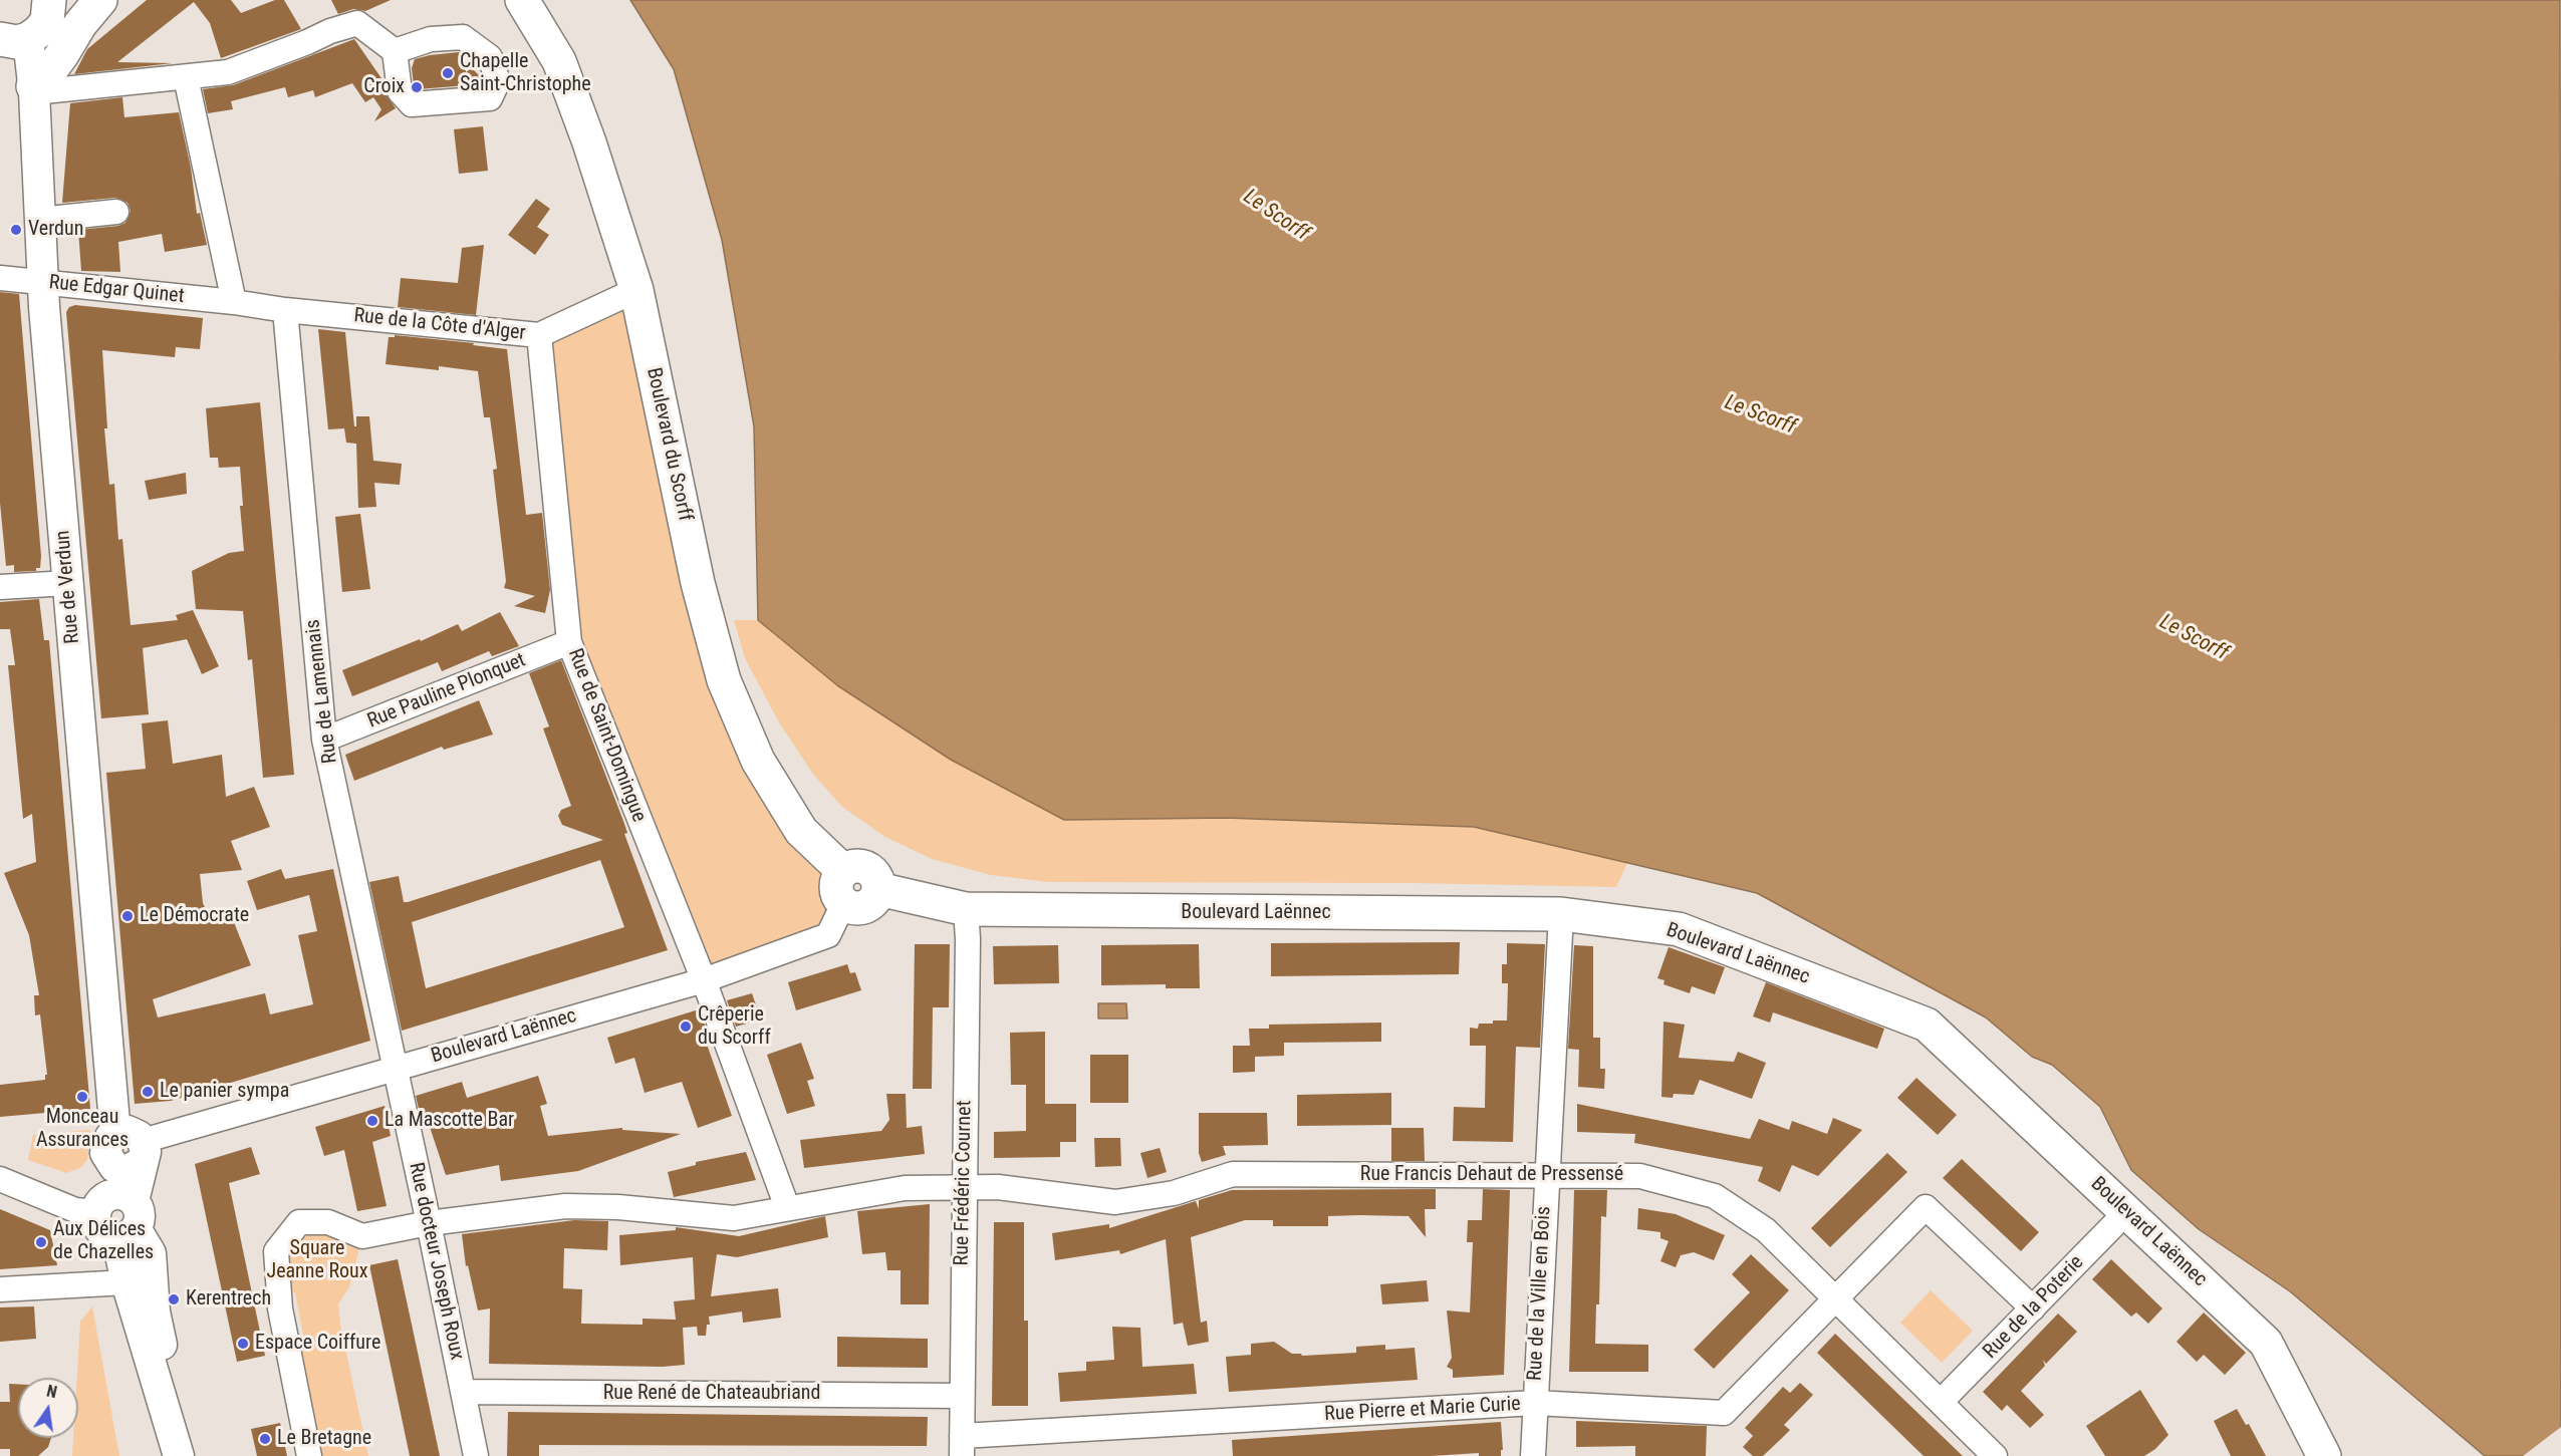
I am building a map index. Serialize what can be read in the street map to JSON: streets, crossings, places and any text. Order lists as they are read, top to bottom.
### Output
{
  "streets": {
    "main road": ["Boulevard du Scorff", "Boulevard Laënnec"],
    "street": [
      "Rue Edgar Quinet",
      "Rue de la Côte d'Alger",
      "Rue de Verdun",
      "Rue de Lamennais",
      "Rue Pauline Plonquet",
      "Rue de Saint-Domingue",
      "Rue Francis Dehaut de Pressensé",
      "Rue Frédéric Cournet",
      "Rue docteur Joseph Roux",
      "Rue de la Ville en Bois",
      "Rue de la Poterie",
      "Rue René de Chateaubriand",
      "Rue Pierre et Marie Curie"
    ]
  },
  "crossings": [
    ["Rue Edgar Quinet", "Rue de la Côte d'Alger"],
    ["Rue Edgar Quinet", "Rue de Verdun"],
    ["Rue de la Côte d'Alger", "Boulevard du Scorff"],
    ["Rue de la Côte d'Alger", "Rue de Lamennais"],
    ["Rue de la Côte d'Alger", "Rue de Saint-Domingue"],
    ["Boulevard du Scorff", "Boulevard Laënnec"],
    ["Rue de Verdun", "Boulevard Laënnec"],
    ["Rue de Lamennais", "Rue Pauline Plonquet"],
    ["Rue de Lamennais", "Boulevard Laënnec"],
    ["Rue de Lamennais", "Rue docteur Joseph Roux"],
    ["Rue Pauline Plonquet", "Rue de Saint-Domingue"],
    ["Rue de Saint-Domingue", "Boulevard Laënnec"],
    ["Rue de Saint-Domingue", "Rue Francis Dehaut de Pressensé"],
    ["Boulevard Laënnec", "Rue Frédéric Cournet"],
    ["Boulevard Laënnec", "Rue docteur Joseph Roux"],
    ["Boulevard Laënnec", "Rue de la Ville en Bois"],
    ["Boulevard Laënnec", "Rue de la Poterie"],
    ["Rue Francis Dehaut de Pressensé", "Rue Frédéric Cournet"],
    ["Rue Francis Dehaut de Pressensé", "Rue docteur Joseph Roux"],
    ["Rue Francis Dehaut de Pressensé", "Rue de la Ville en Bois"],
    ["Rue Francis Dehaut de Pressensé", "Rue de la Poterie"],
    ["Rue Francis Dehaut de Pressensé", "Rue Pierre et Marie Curie"],
    ["Rue Frédéric Cournet", "Rue René de Chateaubriand"],
    ["Rue Frédéric Cournet", "Rue Pierre et Marie Curie"],
    ["Rue docteur Joseph Roux", "Rue René de Chateaubriand"],
    ["Rue de la Ville en Bois", "Rue Pierre et Marie Curie"],
    ["Rue de la Poterie", "Rue Pierre et Marie Curie"]
  ],
  "water": ["Le Scorff"],
  "parks": ["Square Jeanne Roux"],
  "places": [
    "Chapelle Saint-Christophe",
    "Croix",
    "Verdun",
    "Le Démocrate",
    "Crêperie du Scorff",
    "Le panier sympa",
    "Monceau Assurances",
    "La Mascotte Bar",
    "Aux Délices de Chazelles",
    "Kerentrech",
    "Espace Coiffure",
    "Le Bretagne"
  ],
  "north": "top"
}
